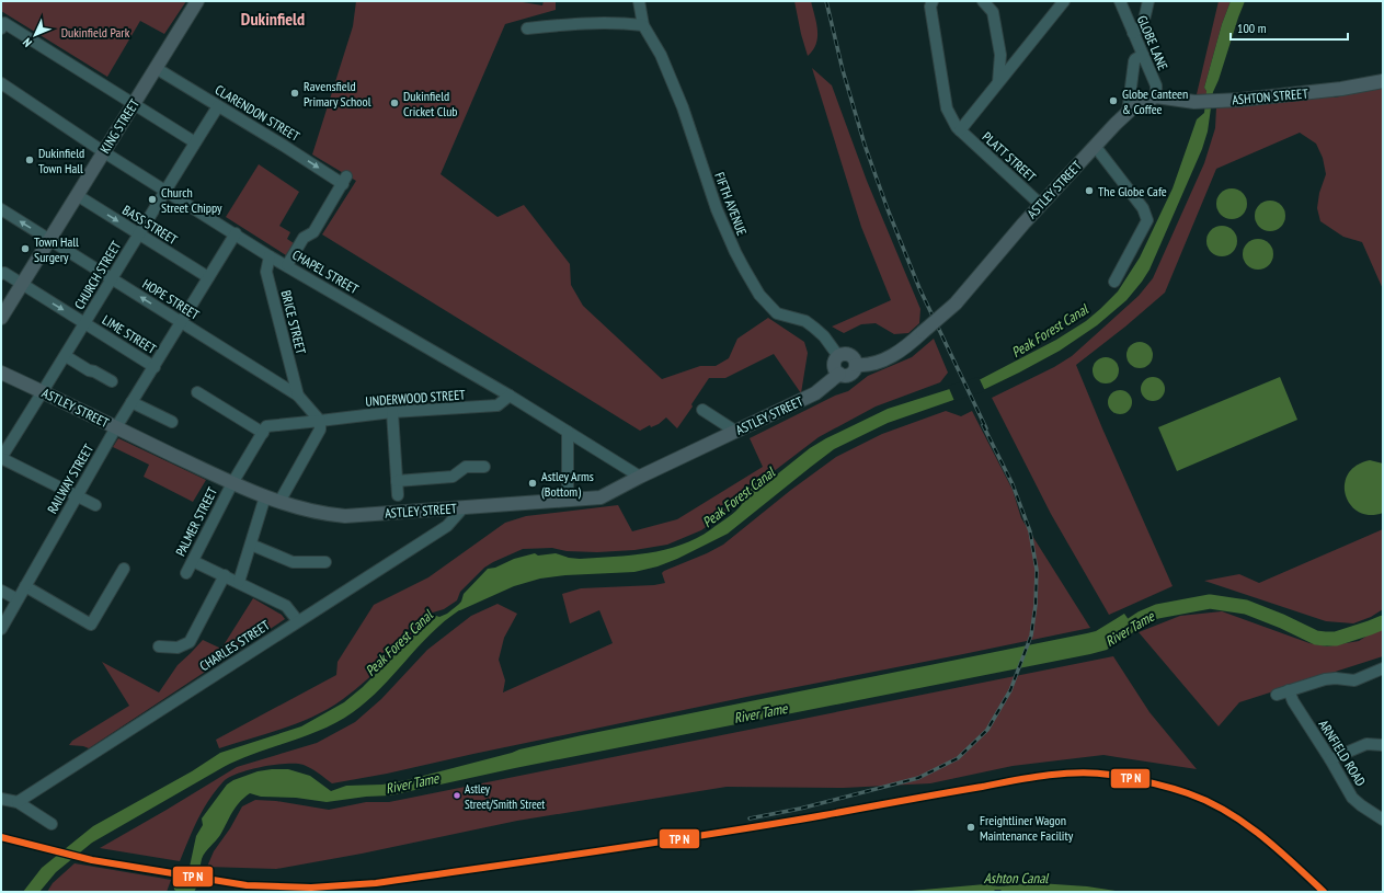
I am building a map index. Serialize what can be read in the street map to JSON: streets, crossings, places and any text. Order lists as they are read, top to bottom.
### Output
{
  "streets": {
    "main road": ["ASHTON STREET", "KING STREET", "ASTLEY STREET"],
    "street": [
      "GLOBE LANE",
      "CLARENDON STREET",
      "PLATT STREET",
      "FIFTH AVENUE",
      "BASS STREET",
      "CHAPEL STREET",
      "CHURCH STREET",
      "HOPE STREET",
      "BRICE STREET",
      "LIME STREET",
      "UNDERWOOD STREET",
      "RAILWAY STREET",
      "PALMER STREET",
      "CHARLES STREET",
      "ARNFIELD ROAD"
    ]
  },
  "crossings": [
    ["GLOBE LANE", "ASHTON STREET"],
    ["GLOBE LANE", "ASTLEY STREET"],
    ["ASHTON STREET", "ASTLEY STREET"],
    ["CLARENDON STREET", "KING STREET"],
    ["CLARENDON STREET", "CHAPEL STREET"],
    ["CLARENDON STREET", "CHURCH STREET"],
    ["KING STREET", "BASS STREET"],
    ["KING STREET", "CHAPEL STREET"],
    ["KING STREET", "HOPE STREET"],
    ["KING STREET", "LIME STREET"],
    ["PLATT STREET", "ASTLEY STREET"],
    ["ASTLEY STREET", "FIFTH AVENUE"],
    ["ASTLEY STREET", "CHAPEL STREET"],
    ["ASTLEY STREET", "CHURCH STREET"],
    ["ASTLEY STREET", "RAILWAY STREET"],
    ["ASTLEY STREET", "PALMER STREET"],
    ["ASTLEY STREET", "CHARLES STREET"],
    ["BASS STREET", "CHURCH STREET"],
    ["BASS STREET", "RAILWAY STREET"],
    ["CHAPEL STREET", "CHURCH STREET"],
    ["CHAPEL STREET", "BRICE STREET"],
    ["CHAPEL STREET", "UNDERWOOD STREET"],
    ["CHAPEL STREET", "RAILWAY STREET"],
    ["CHURCH STREET", "HOPE STREET"],
    ["CHURCH STREET", "LIME STREET"],
    ["HOPE STREET", "BRICE STREET"],
    ["HOPE STREET", "UNDERWOOD STREET"],
    ["HOPE STREET", "RAILWAY STREET"],
    ["LIME STREET", "RAILWAY STREET"],
    ["UNDERWOOD STREET", "PALMER STREET"]
  ],
  "one_way": ["BASS STREET", "LIME STREET"],
  "districts": ["Dukinfield"],
  "water": ["Peak Forest Canal", "River Tame", "Ashton Canal"],
  "parks": ["Dukinfield Park"],
  "places": [
    "Ravensfield Primary School",
    "Globe Canteen & Coffee",
    "Dukinfield Cricket Club",
    "Dukinfield Town Hall",
    "The Globe Cafe",
    "Church Street Chippy",
    "Town Hall Surgery",
    "Astley Arms (Bottom)",
    "Astley Street/Smith Street",
    "Freightliner Wagon Maintenance Facility"
  ],
  "scale_bar": "100 m",
  "north": "bottom left"
}
